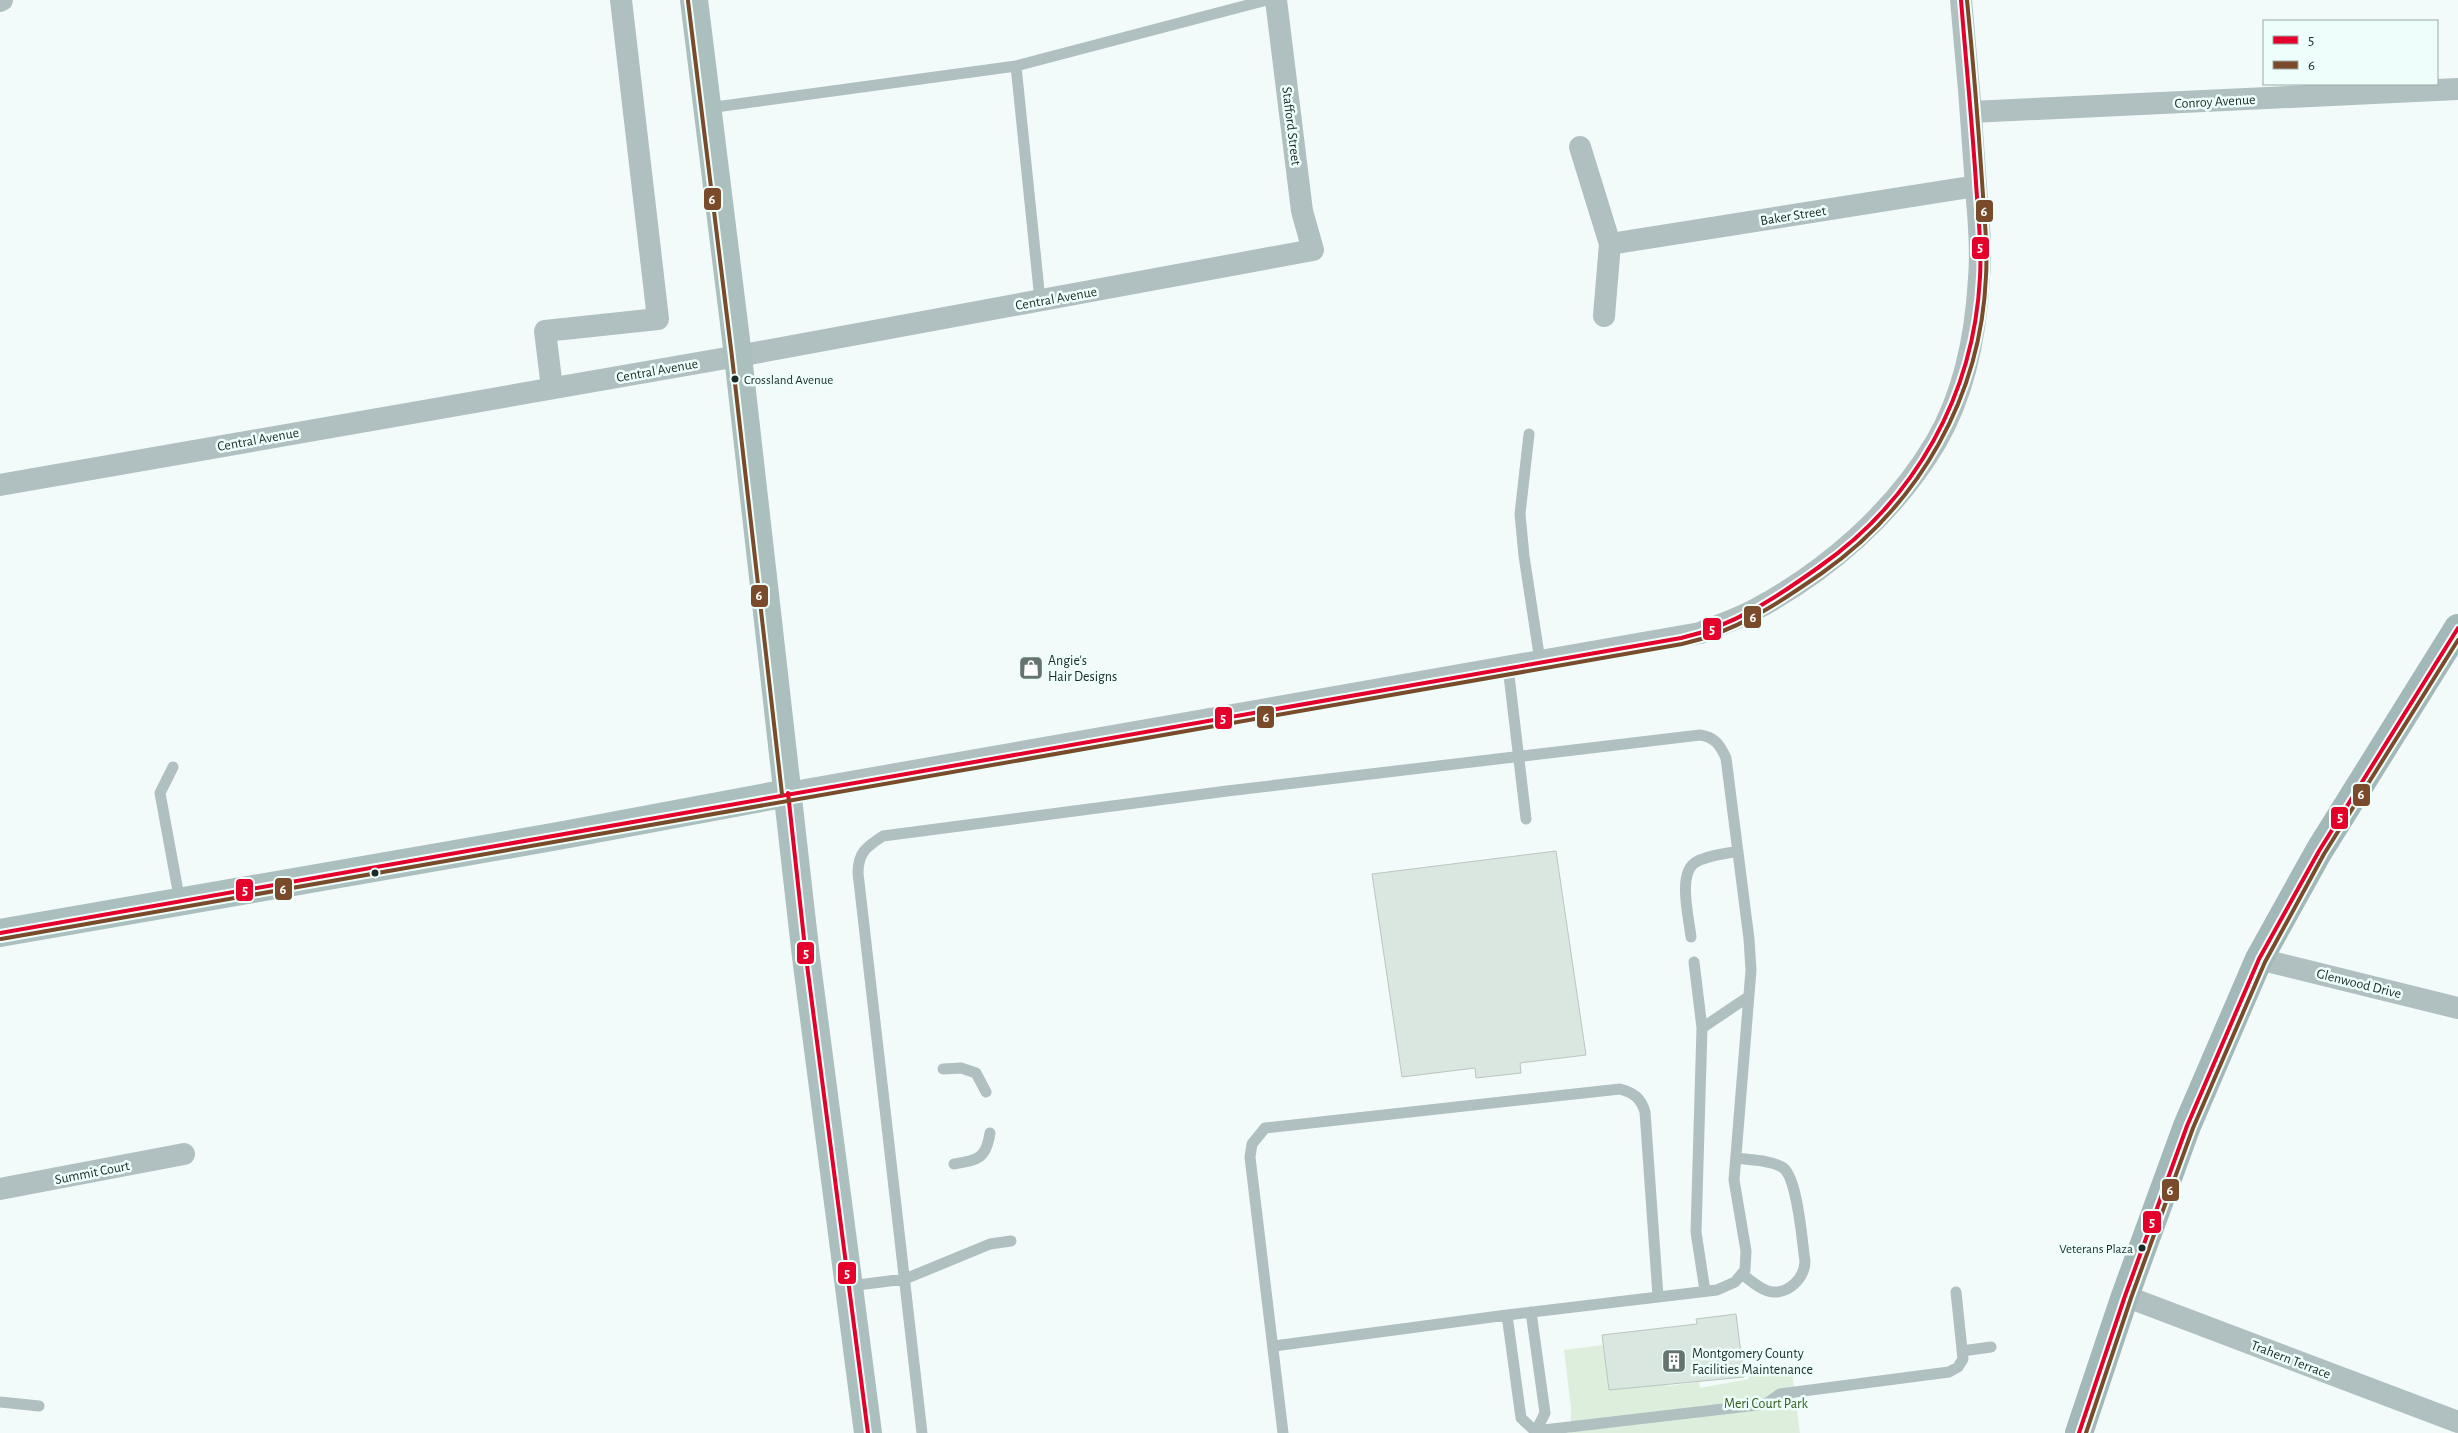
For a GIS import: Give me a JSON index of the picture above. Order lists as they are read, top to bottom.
{
  "streets": {
    "street": [
      "Conroy Avenue",
      "Stafford Street",
      "Baker Street",
      "Central Avenue",
      "Glenwood Drive",
      "Summit Court",
      "Trahern Terrace"
    ]
  },
  "crossings": [
    ["Stafford Street", "Central Avenue"]
  ],
  "parks": ["Meri Court Park"],
  "places": {
    "other": ["Crossland Avenue", "Veterans Plaza"],
    "shop": ["Angie's Hair Designs"],
    "building": ["Montgomery County Facilities Maintenance"]
  },
  "lines": ["transit line 5", "transit line 6"],
  "legend": ["5", "6"]
}
